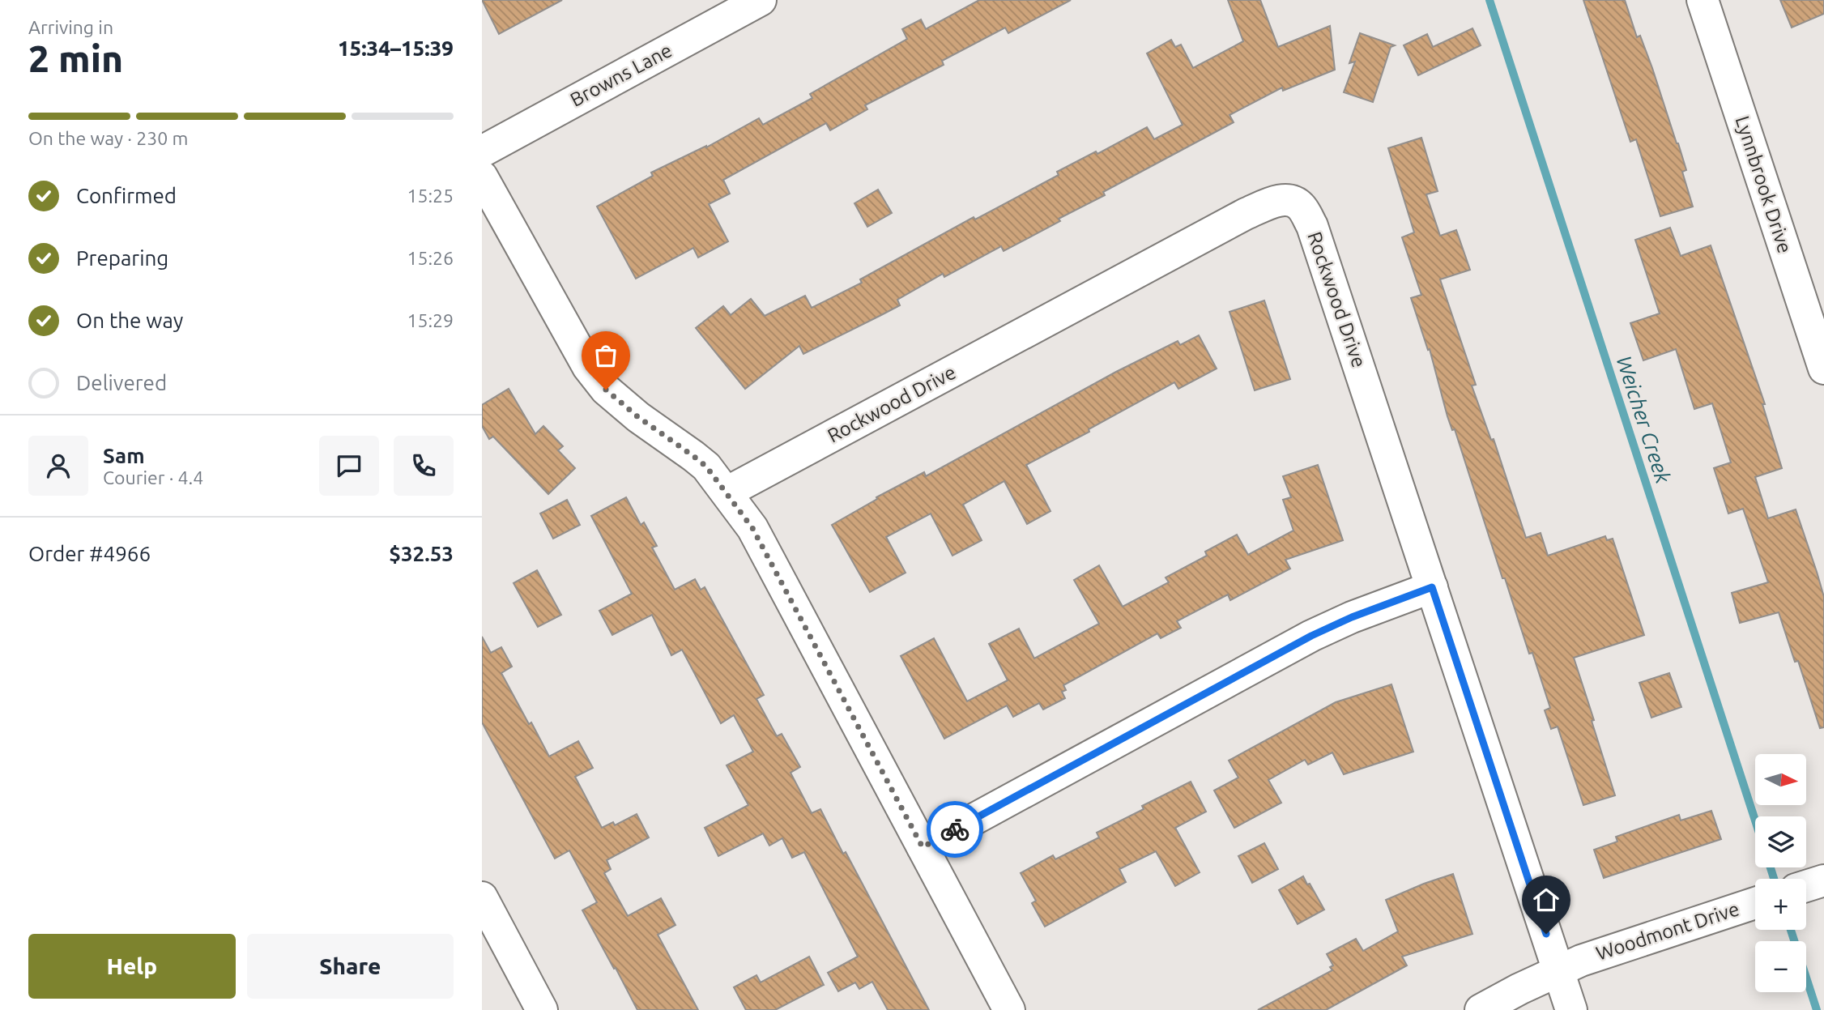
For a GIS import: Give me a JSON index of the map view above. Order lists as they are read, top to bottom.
{
  "streets": {
    "street": [
      "Browns Lane",
      "Lynnbrook Drive",
      "Rockwood Drive",
      "Woodmont Drive"
    ]
  },
  "crossings": [
    ["Rockwood Drive", "Woodmont Drive"]
  ],
  "water": ["Weicher Creek"],
  "north": "right",
  "page": {
    "heading": ["2 min", "Arriving in", "15:34–15:39"],
    "panel": [
      "Sam",
      "Courier · 4.4",
      "Order #4966",
      "$32.53"
    ],
    "bar": "On the way · 230 m",
    "list": [
      ["Confirmed", "15:25"],
      ["Preparing", "15:26"],
      ["On the way", "15:29"],
      "Delivered"
    ],
    "map_buttons": ["+", "−"],
    "buttons": ["Help", "Share"]
  }
}
